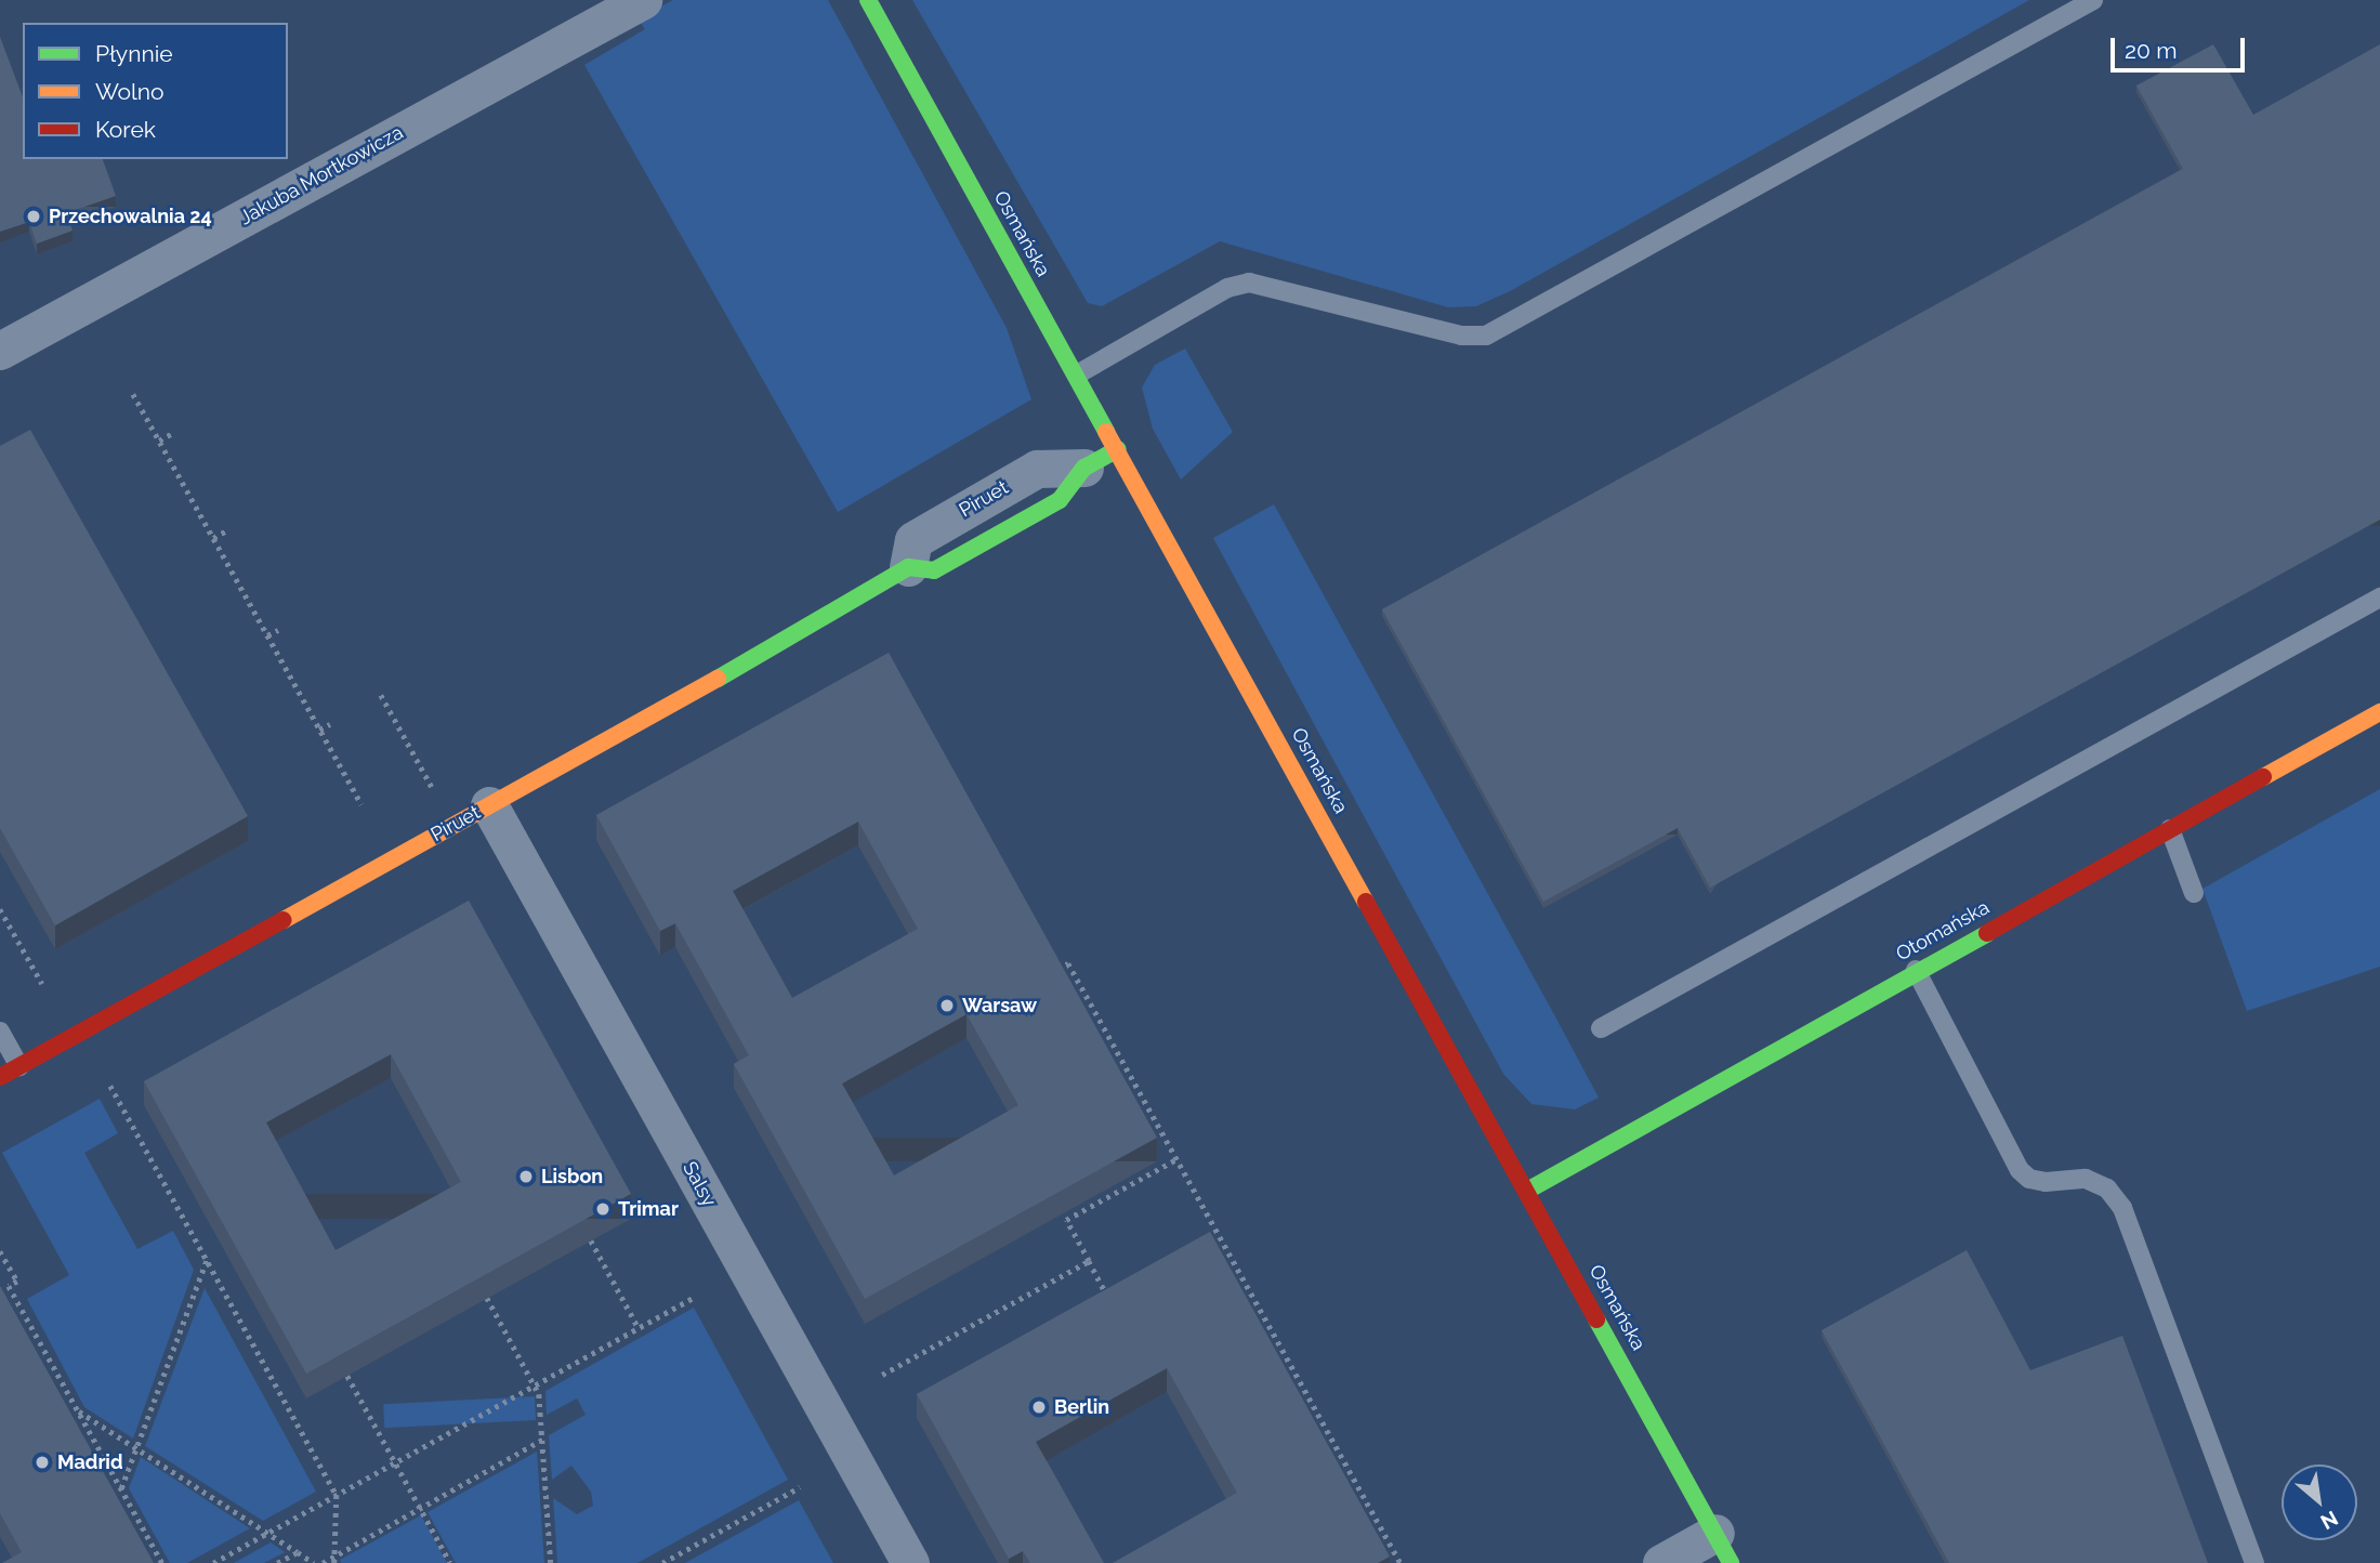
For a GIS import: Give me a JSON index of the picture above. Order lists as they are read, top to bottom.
{
  "streets": {
    "street": [
      "Jakuba Mortkowicza",
      "Osmańska",
      "Piruet",
      "Otomańska",
      "Salsy"
    ]
  },
  "crossings": [
    ["Osmańska", "Piruet"],
    ["Osmańska", "Otomańska"],
    ["Piruet", "Salsy"]
  ],
  "places": [
    "Przechowalnia 24",
    "Warsaw",
    "Lisbon",
    "Trimar",
    "Berlin",
    "Madrid"
  ],
  "legend": ["Płynnie", "Wolno", "Korek"],
  "scale_bar": "20 m",
  "north": "bottom right"
}
